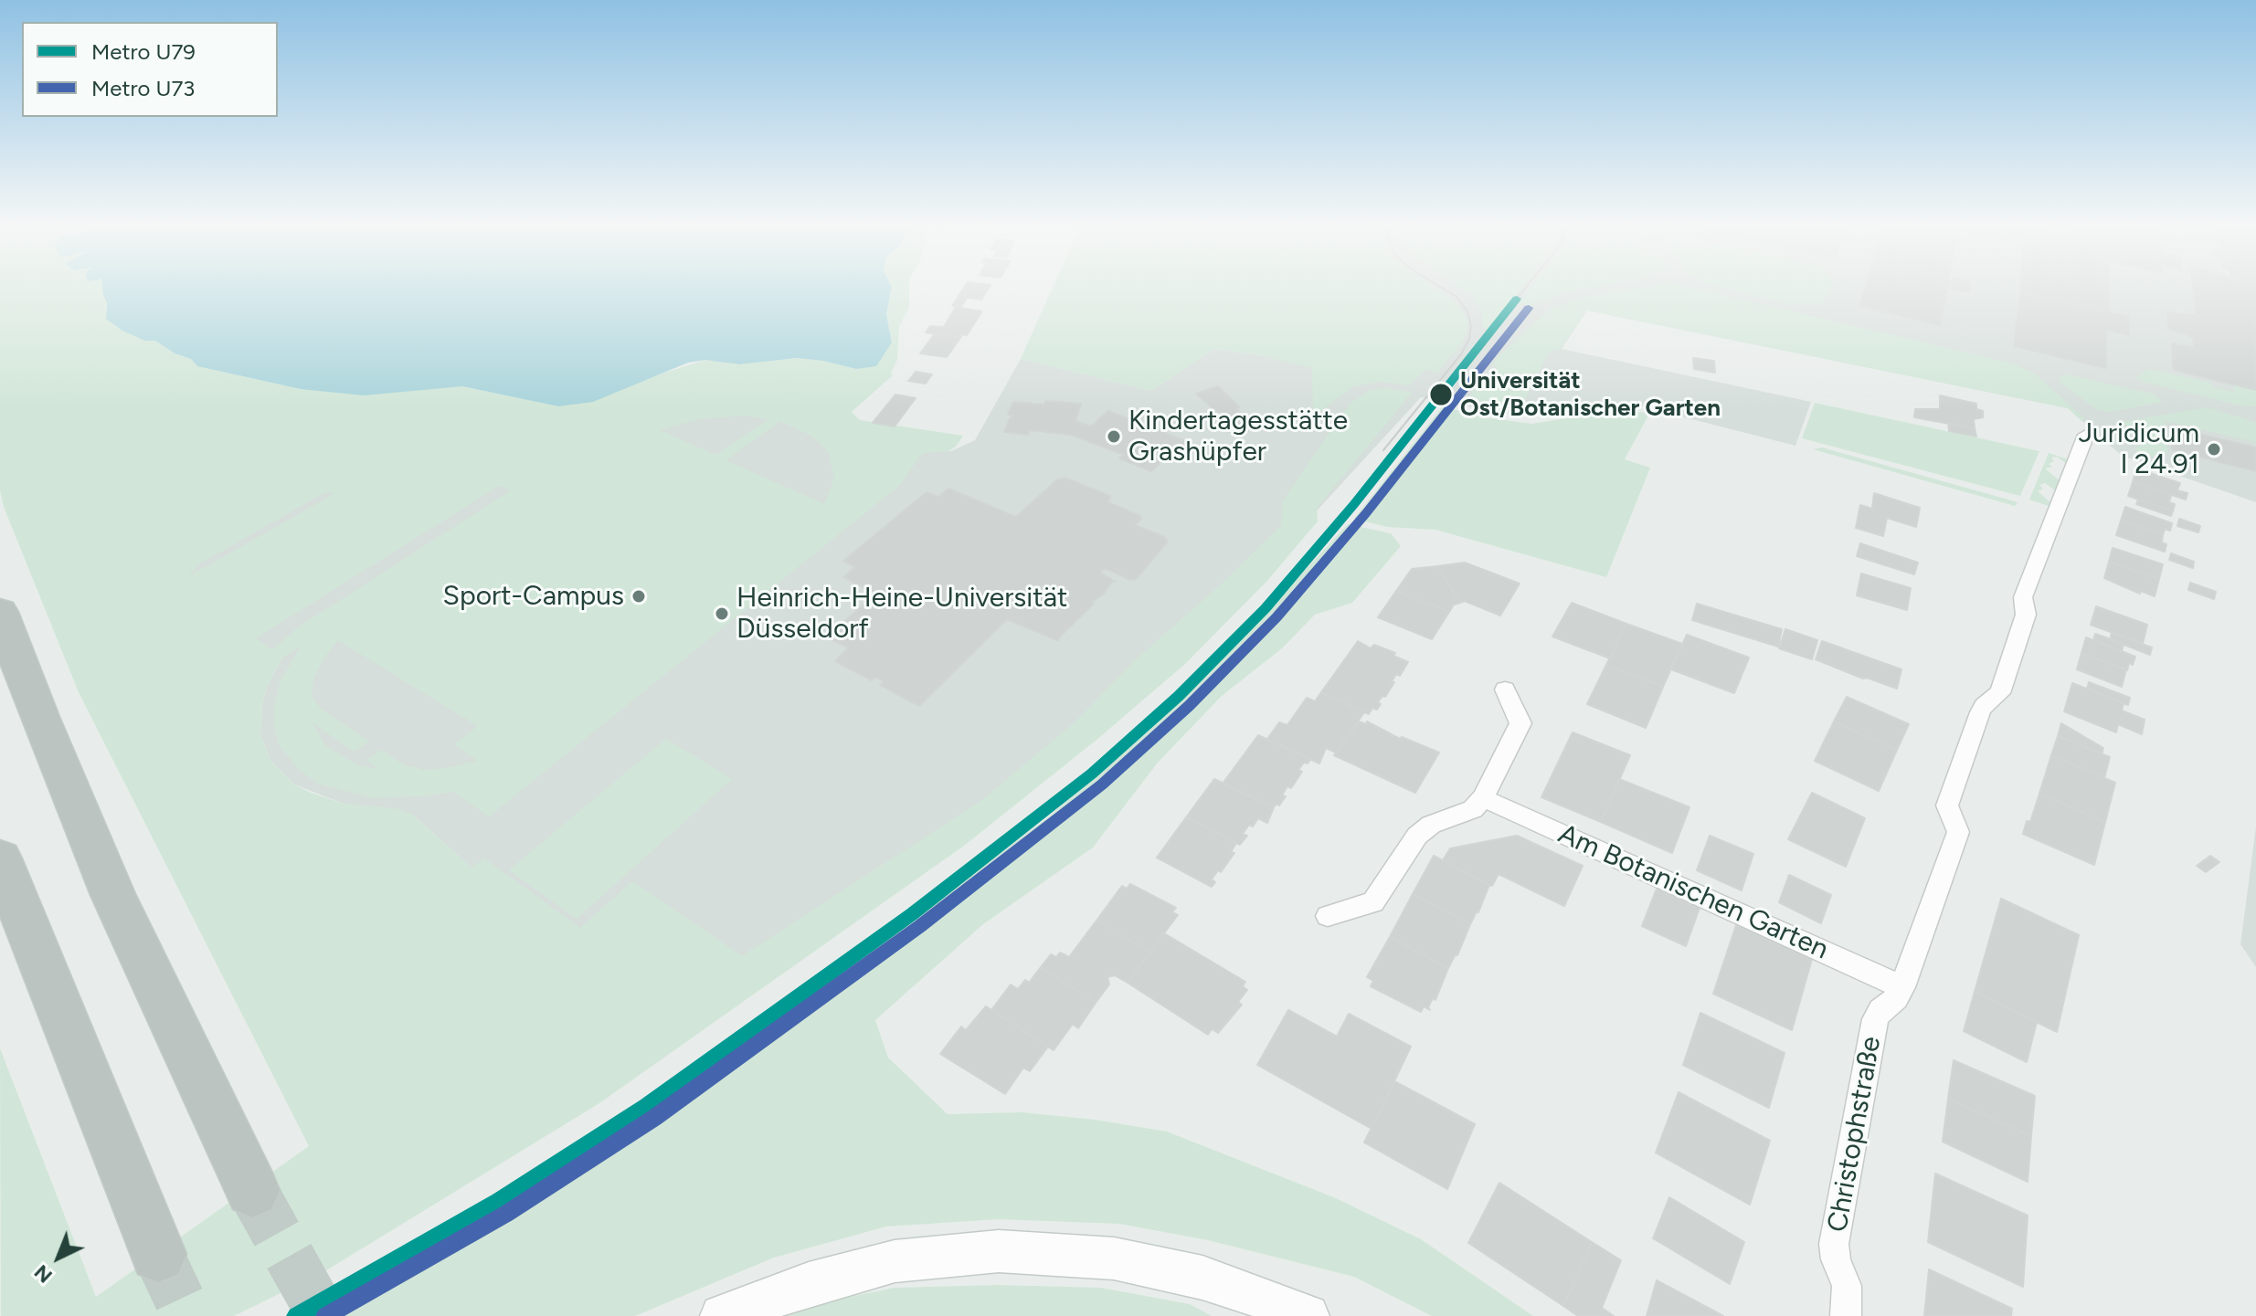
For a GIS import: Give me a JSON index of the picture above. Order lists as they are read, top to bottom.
{
  "streets": {
    "street": ["Am Botanischen Garten", "Christophstraße"]
  },
  "crossings": [
    ["Am Botanischen Garten", "Christophstraße"]
  ],
  "places": [
    "Universität Ost/Botanischer Garten",
    "Kindertagesstätte Grashüpfer",
    "Juridicum I 24.91",
    "Sport-Campus",
    "Heinrich-Heine-Universität Düsseldorf"
  ],
  "lines": ["metro line U79", "metro line U73"],
  "legend": ["Metro U79", "Metro U73"],
  "north": "bottom left"
}
